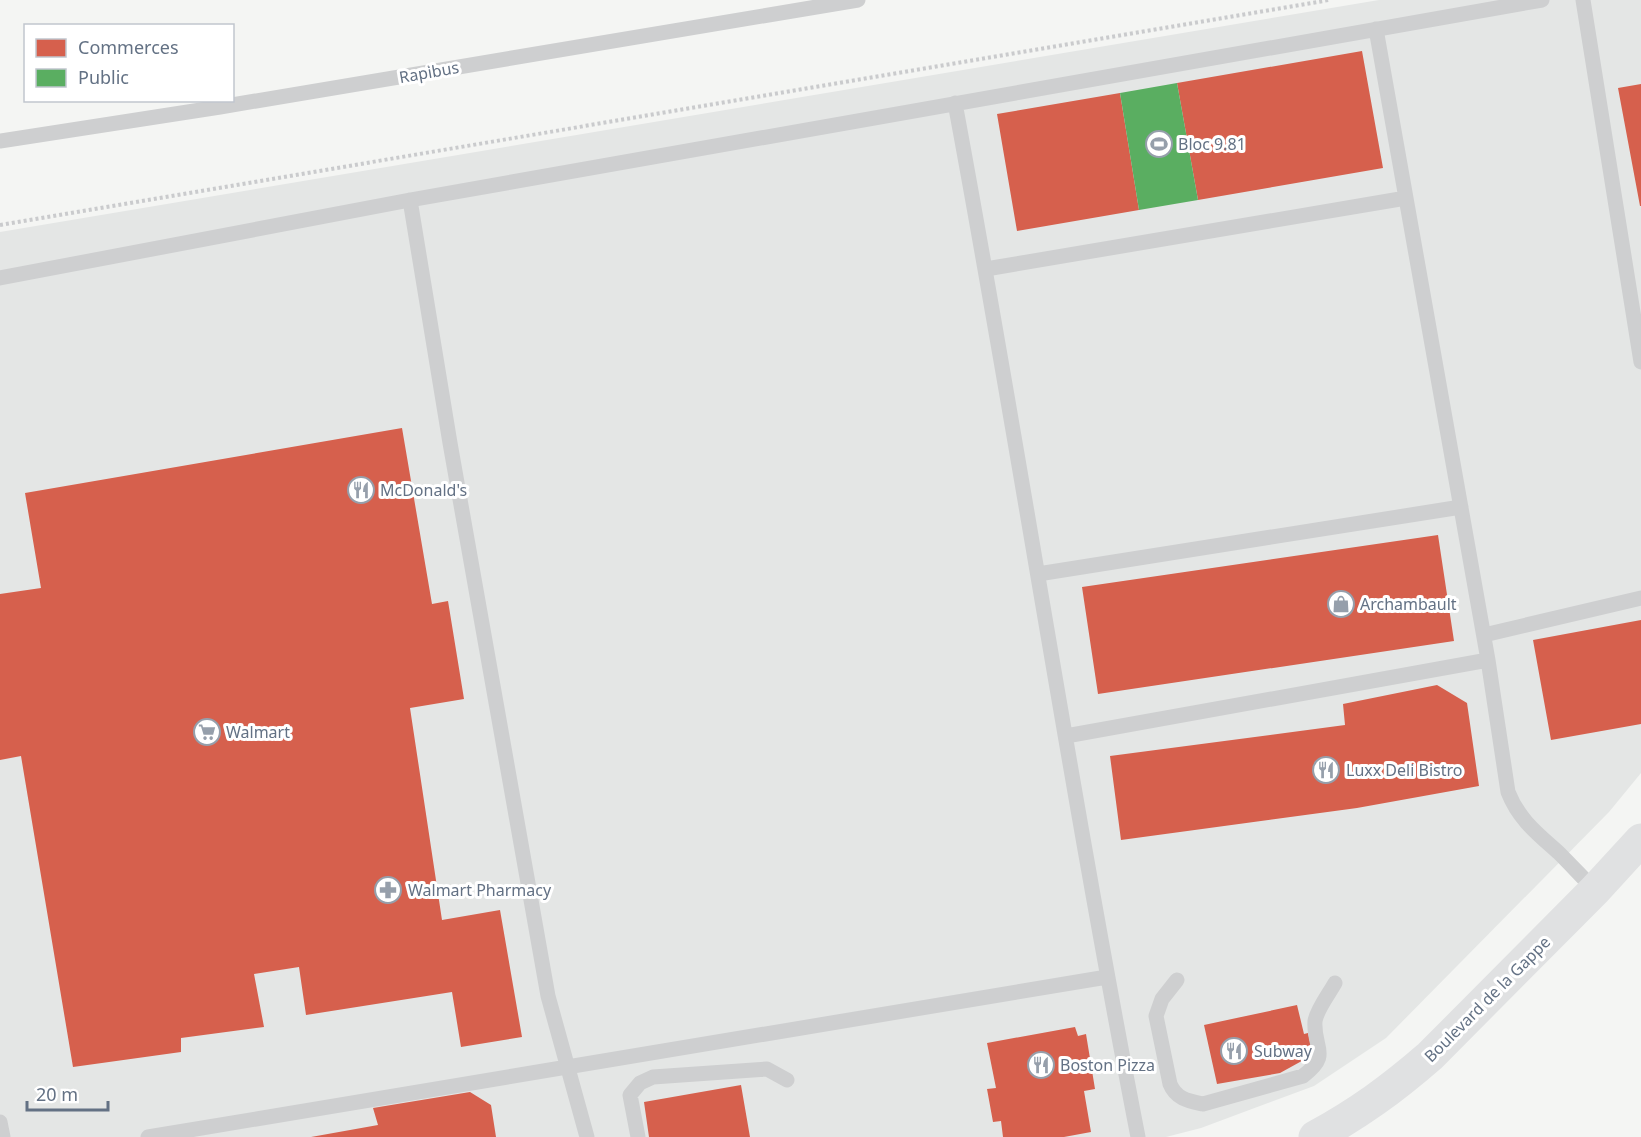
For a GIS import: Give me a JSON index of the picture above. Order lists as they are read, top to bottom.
{
  "streets": {
    "street": ["Boulevard de la Gappe"],
    "lane": ["Rapibus"]
  },
  "places": {
    "sports": ["Bloc 9.81"],
    "restaurant": [
      "McDonald's",
      "Luxx Deli Bistro",
      "Subway",
      "Boston Pizza"
    ],
    "shop": ["Archambault"],
    "supermarket": ["Walmart"],
    "pharmacy": ["Walmart Pharmacy"]
  },
  "legend": ["Commerces", "Public"],
  "scale_bar": "20 m"
}
